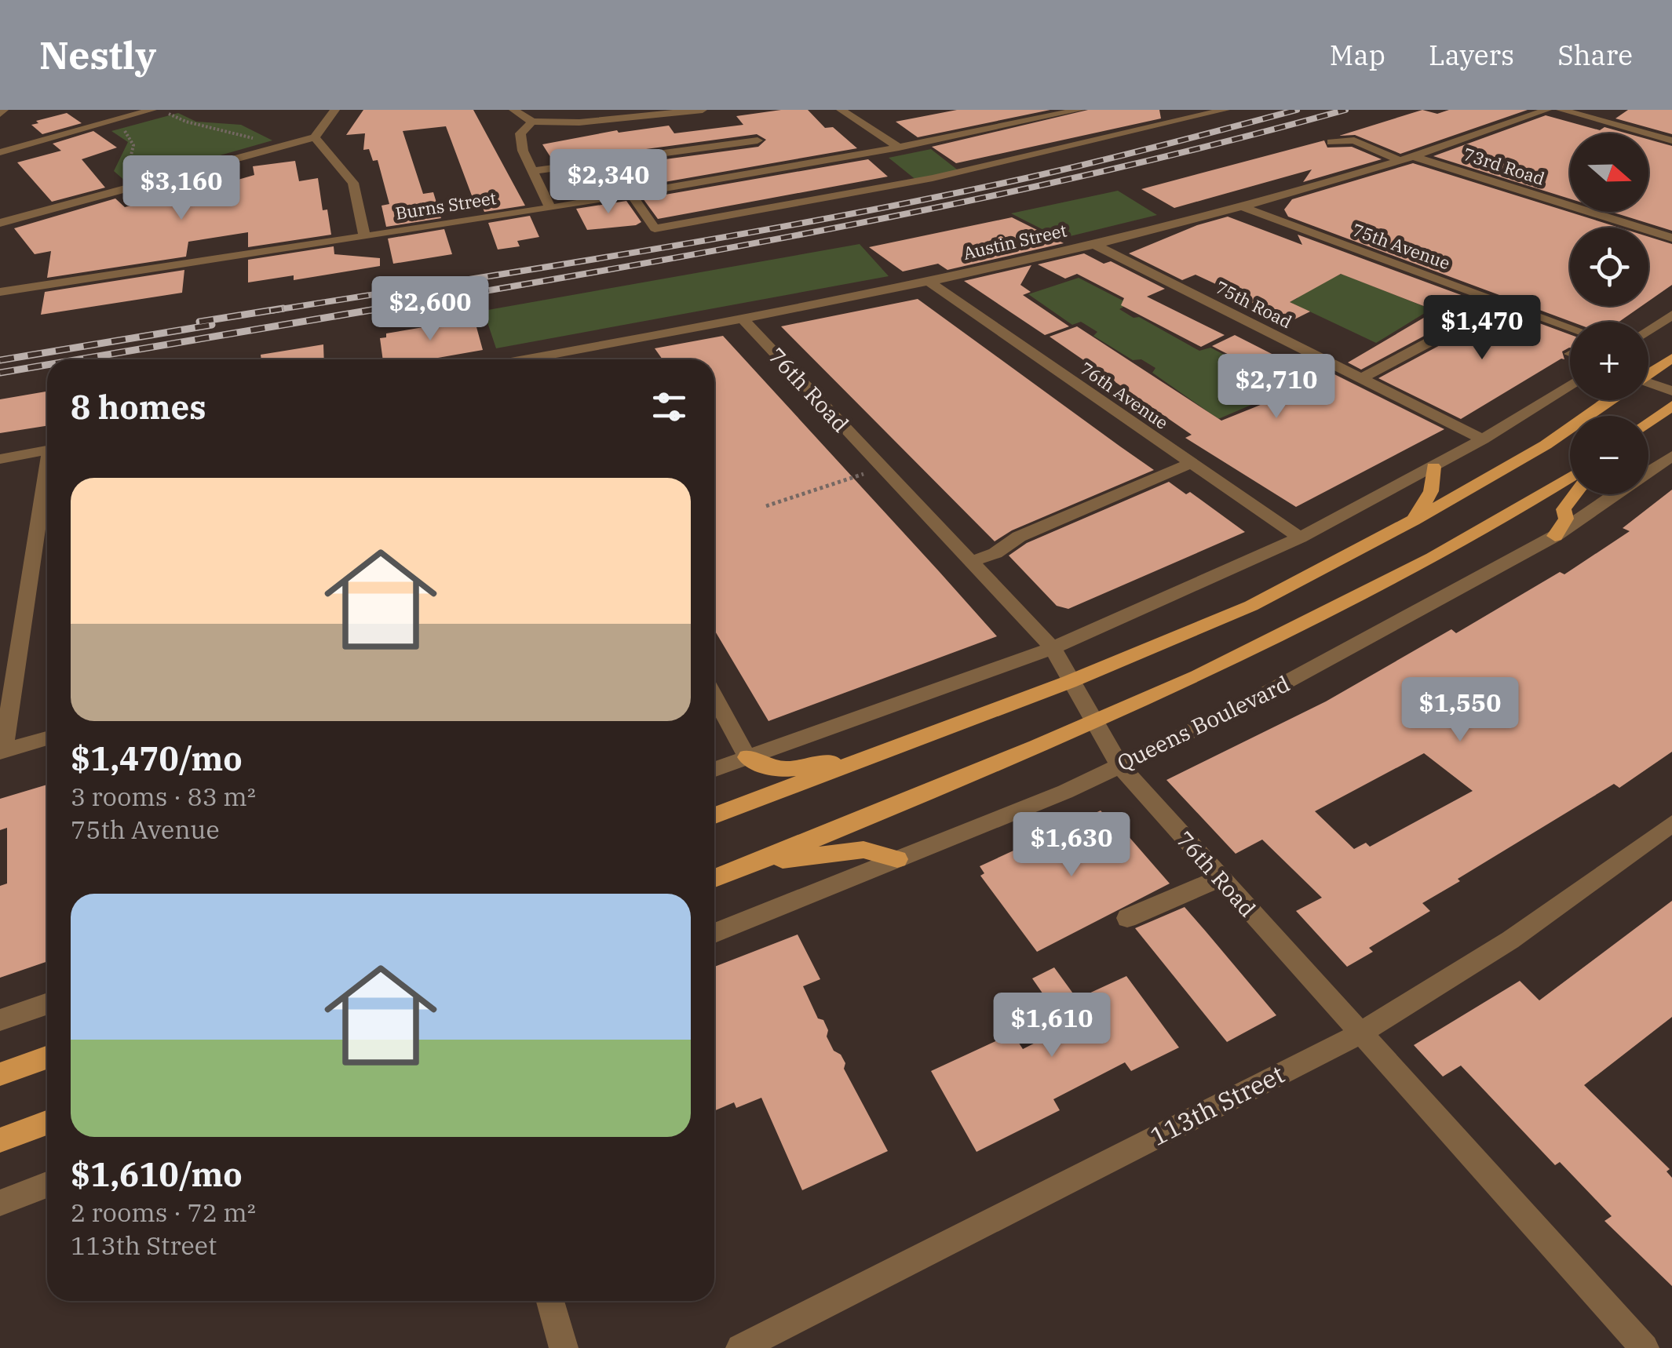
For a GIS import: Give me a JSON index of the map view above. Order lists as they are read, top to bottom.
{
  "streets": {
    "main road": ["Queens Boulevard"],
    "street": [
      "73rd Road",
      "Burns Street",
      "Austin Street",
      "75th Avenue",
      "75th Road",
      "76th Road",
      "76th Avenue",
      "113th Street"
    ]
  },
  "crossings": [
    ["73rd Road", "Austin Street"],
    ["Austin Street", "75th Avenue"],
    ["Austin Street", "75th Road"],
    ["Austin Street", "76th Road"],
    ["Austin Street", "76th Avenue"],
    ["76th Road", "Queens Boulevard"],
    ["76th Road", "113th Street"]
  ],
  "north": "right",
  "page": {
    "header": "Nestly",
    "nav": ["Map", "Layers", "Share"],
    "map_buttons": ["+", "−"],
    "price": [
      "$2,340",
      "$3,160",
      "$2,600",
      "$1,470",
      "$2,710",
      "$1,550",
      "$1,630",
      "$1,610"
    ],
    "heading": "8 homes",
    "list": [
      {
        "name": "$1,470/mo",
        "note": "3 rooms · 83 m² · 75th Avenue"
      },
      {
        "name": "$1,610/mo",
        "note": "2 rooms · 72 m² · 113th Street"
      }
    ]
  }
}
